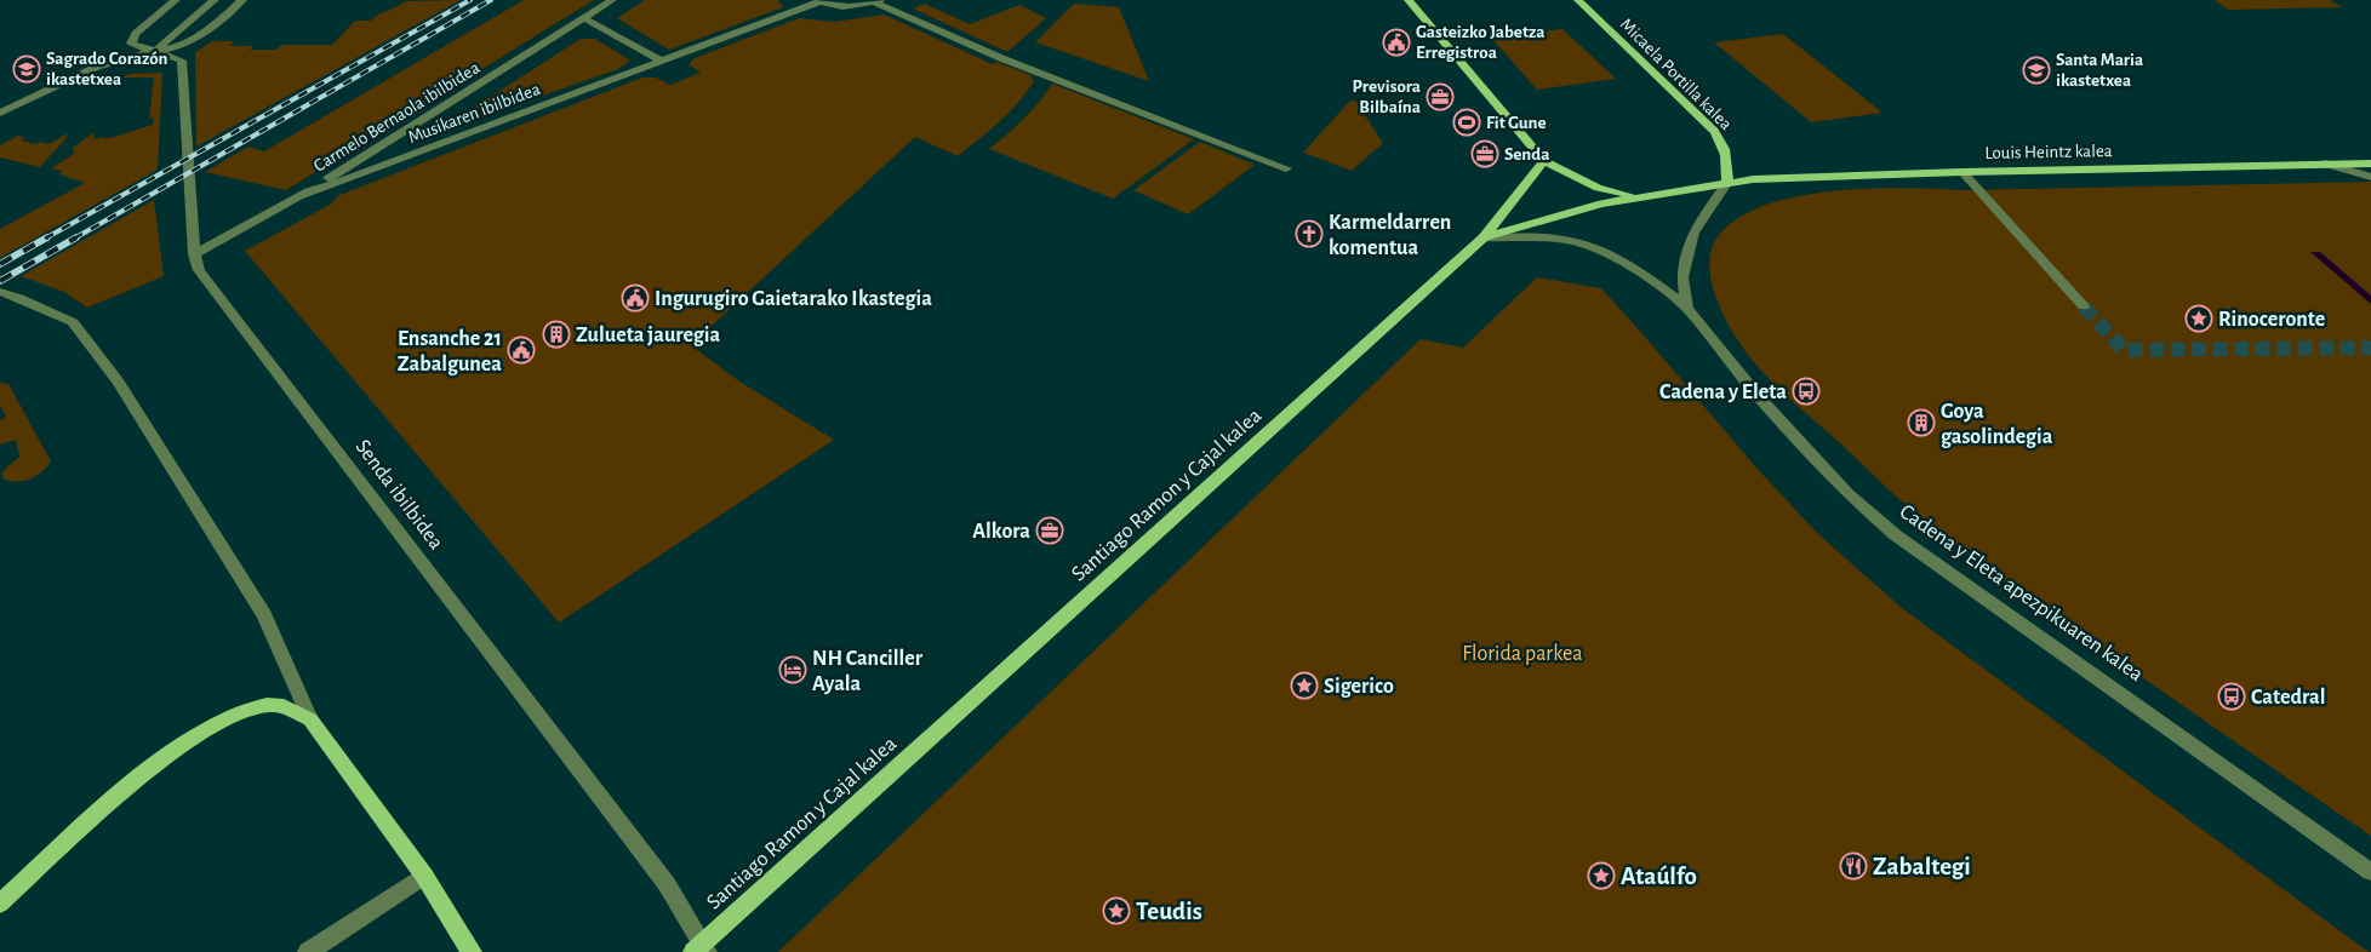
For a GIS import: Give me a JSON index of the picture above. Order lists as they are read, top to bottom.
{
  "streets": {
    "main road": ["Micaela Portilla kalea", "Louis Heintz kalea", "Santiago Ramon y Cajal kalea"],
    "street": [
      "Musikaren ibilbidea",
      "Carmelo Bernaola ibilbidea",
      "Senda ibilbidea",
      "Cadena y Eleta apezpikuaren kalea"
    ]
  },
  "crossings": [
    ["Micaela Portilla kalea", "Louis Heintz kalea"],
    ["Micaela Portilla kalea", "Santiago Ramon y Cajal kalea"],
    ["Micaela Portilla kalea", "Cadena y Eleta apezpikuaren kalea"],
    ["Musikaren ibilbidea", "Carmelo Bernaola ibilbidea"],
    ["Carmelo Bernaola ibilbidea", "Senda ibilbidea"],
    ["Louis Heintz kalea", "Santiago Ramon y Cajal kalea"],
    ["Louis Heintz kalea", "Cadena y Eleta apezpikuaren kalea"],
    ["Senda ibilbidea", "Santiago Ramon y Cajal kalea"],
    ["Santiago Ramon y Cajal kalea", "Cadena y Eleta apezpikuaren kalea"]
  ],
  "parks": ["Florida parkea"],
  "places": {
    "public building": ["Gasteizko Jabetza Erregistroa", "Ingurugiro Gaietarako Ikastegia", "Ensanche 21 Zabalgunea"],
    "school or university": ["Sagrado Corazón ikastetxea", "Santa Maria ikastetxea"],
    "office": ["Previsora Bilbaína", "Senda", "Alkora"],
    "sports": ["Fit Gune"],
    "church": ["Karmeldarren komentua"],
    "place": [
      "Rinoceronte",
      "Sigerico",
      "Ataúlfo",
      "Teudis"
    ],
    "building": ["Zulueta jauregia", "Goya gasolindegia"],
    "bus stop": ["Cadena y Eleta", "Catedral"],
    "hotel": ["NH Canciller Ayala"],
    "restaurant": ["Zabaltegi"]
  }
}
